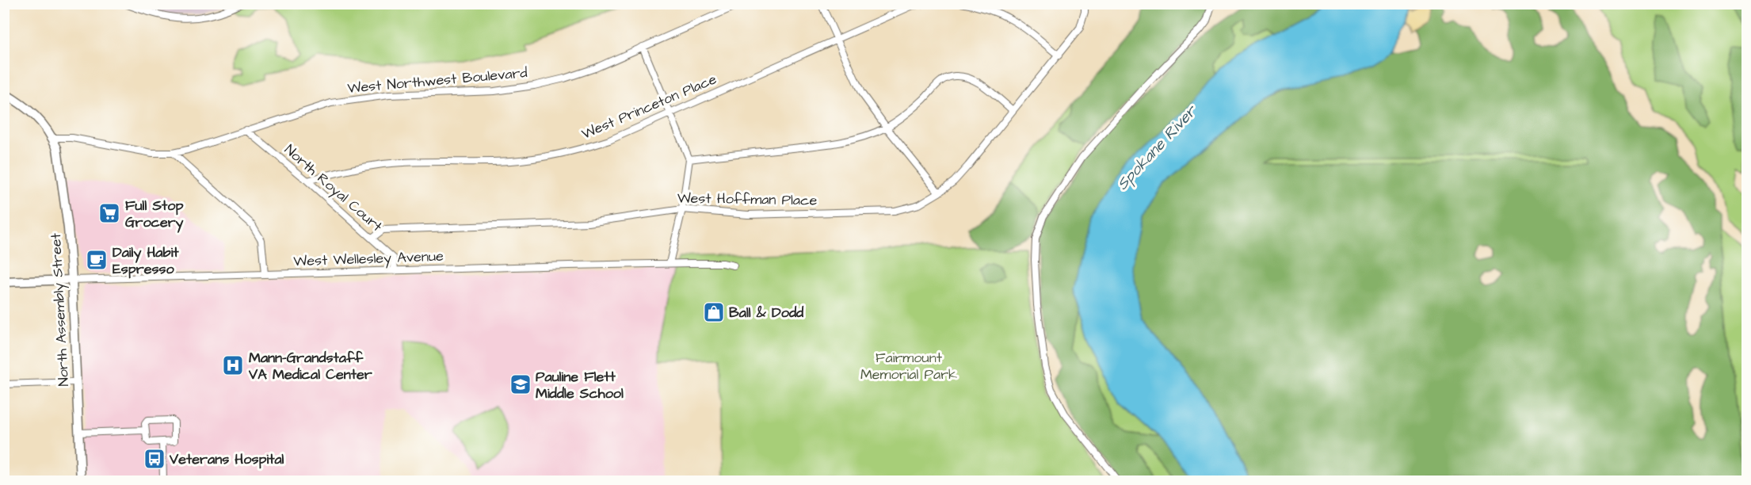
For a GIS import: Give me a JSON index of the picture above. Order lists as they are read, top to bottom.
{
  "streets": {
    "main road": ["West Wellesley Avenue", "North Assembly Street"],
    "street": [
      "West Northwest Boulevard",
      "West Princeton Place",
      "North Royal Court",
      "West Hoffman Place"
    ]
  },
  "crossings": [
    ["West Northwest Boulevard", "North Royal Court"],
    ["West Northwest Boulevard", "North Assembly Street"],
    ["West Princeton Place", "North Royal Court"],
    ["North Royal Court", "West Hoffman Place"],
    ["North Royal Court", "West Wellesley Avenue"],
    ["West Wellesley Avenue", "North Assembly Street"]
  ],
  "water": ["Spokane River"],
  "parks": ["Fairmount Memorial Park"],
  "places": {
    "supermarket": ["Full Stop Grocery"],
    "cafe": ["Daily Habit Espresso"],
    "shop": ["Ball & Dodd"],
    "hospital": ["Mann-Grandstaff VA Medical Center"],
    "school or university": ["Pauline Flett Middle School"],
    "bus stop": ["Veterans Hospital"]
  }
}
